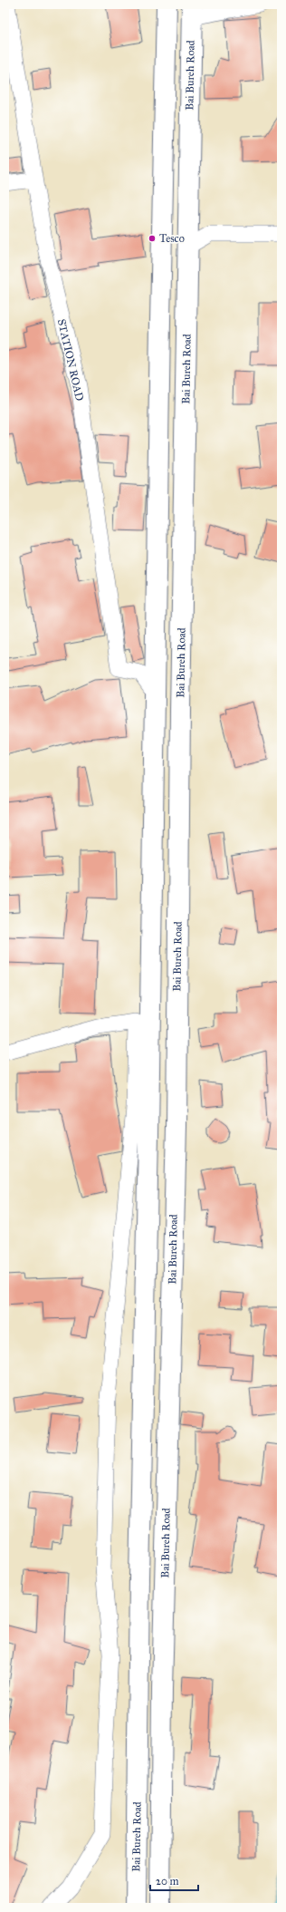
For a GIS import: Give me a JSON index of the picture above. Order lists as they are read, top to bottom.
{
  "streets": {
    "highway": ["Bai Bureh Road"],
    "street": ["STATION ROAD"]
  },
  "crossings": [
    ["Bai Bureh Road", "STATION ROAD"]
  ],
  "places": ["Tesco"],
  "scale_bar": "20 m"
}
